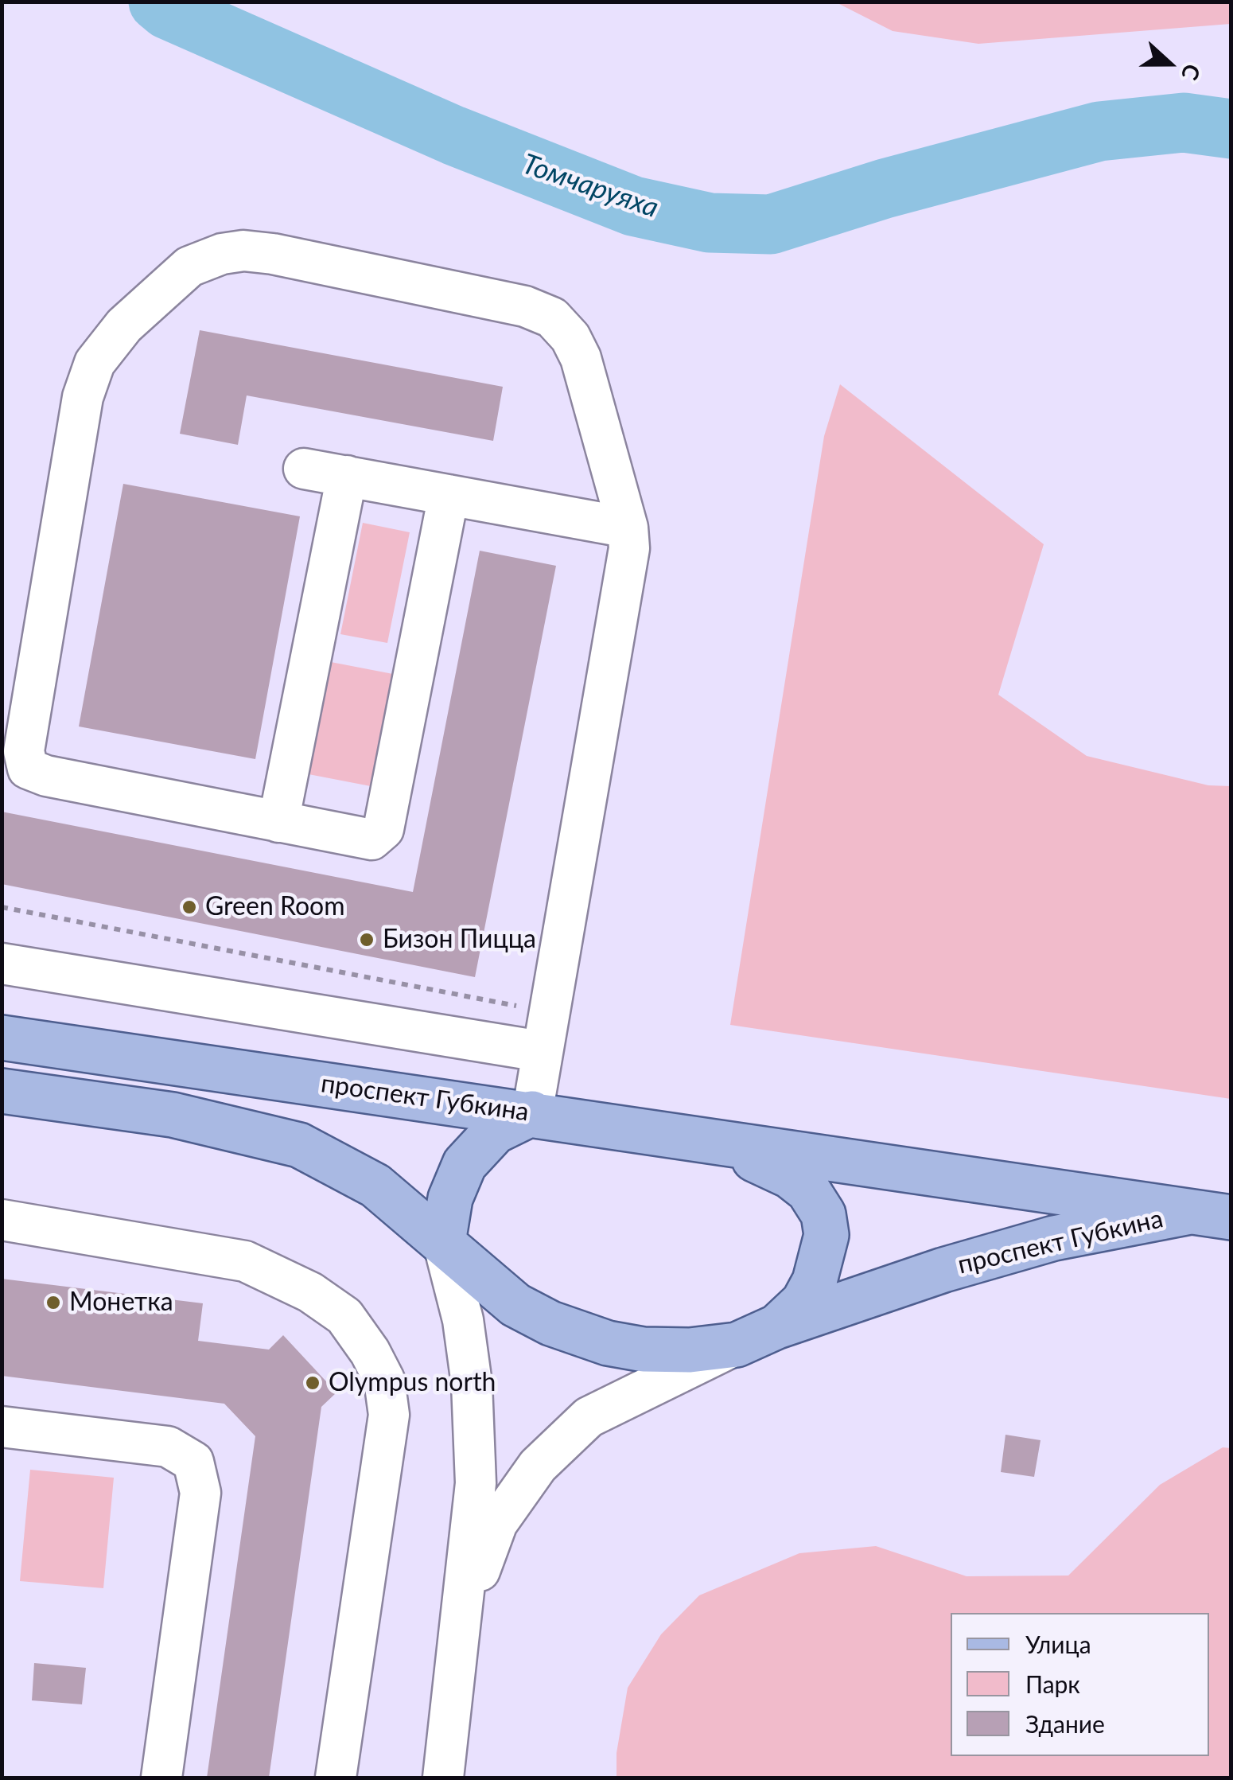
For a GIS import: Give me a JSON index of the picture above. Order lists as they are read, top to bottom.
{
  "streets": {
    "main road": ["проспект Губкина"]
  },
  "water": ["Томчаруяха"],
  "places": [
    "Green Room",
    "Бизон Пицца",
    "Монетка",
    "Olympus north"
  ],
  "legend": ["Улица", "Парк", "Здание"],
  "north": "right"
}
